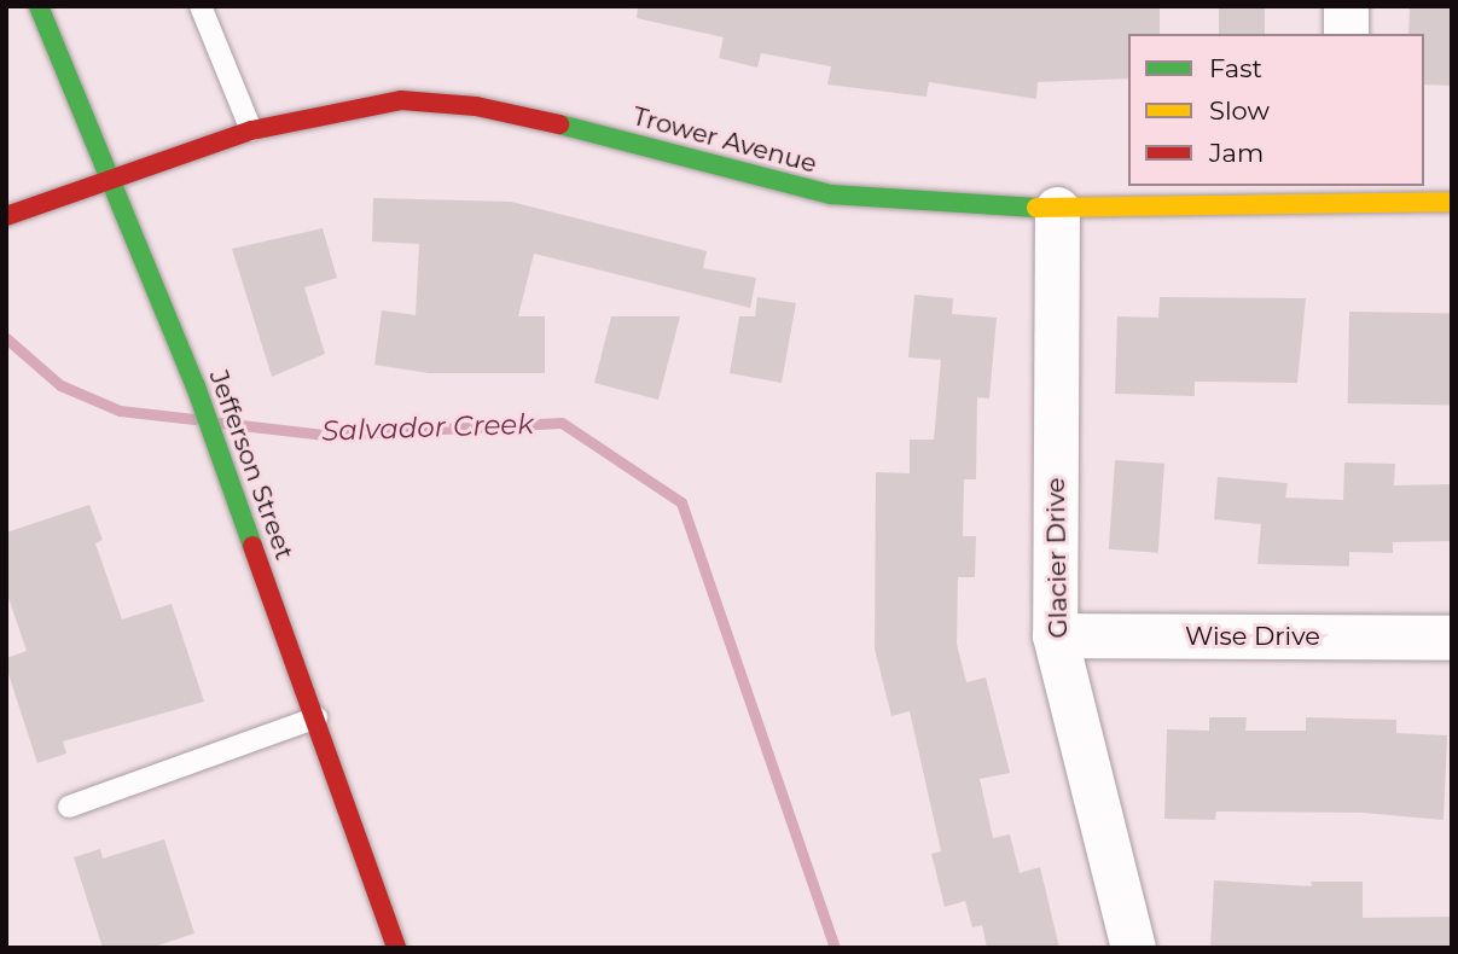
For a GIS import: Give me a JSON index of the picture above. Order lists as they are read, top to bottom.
{
  "streets": {
    "street": [
      "Trower Avenue",
      "Jefferson Street",
      "Glacier Drive",
      "Wise Drive"
    ]
  },
  "crossings": [
    ["Trower Avenue", "Jefferson Street"],
    ["Trower Avenue", "Glacier Drive"],
    ["Glacier Drive", "Wise Drive"]
  ],
  "water": ["Salvador Creek"],
  "legend": ["Fast", "Slow", "Jam"]
}
